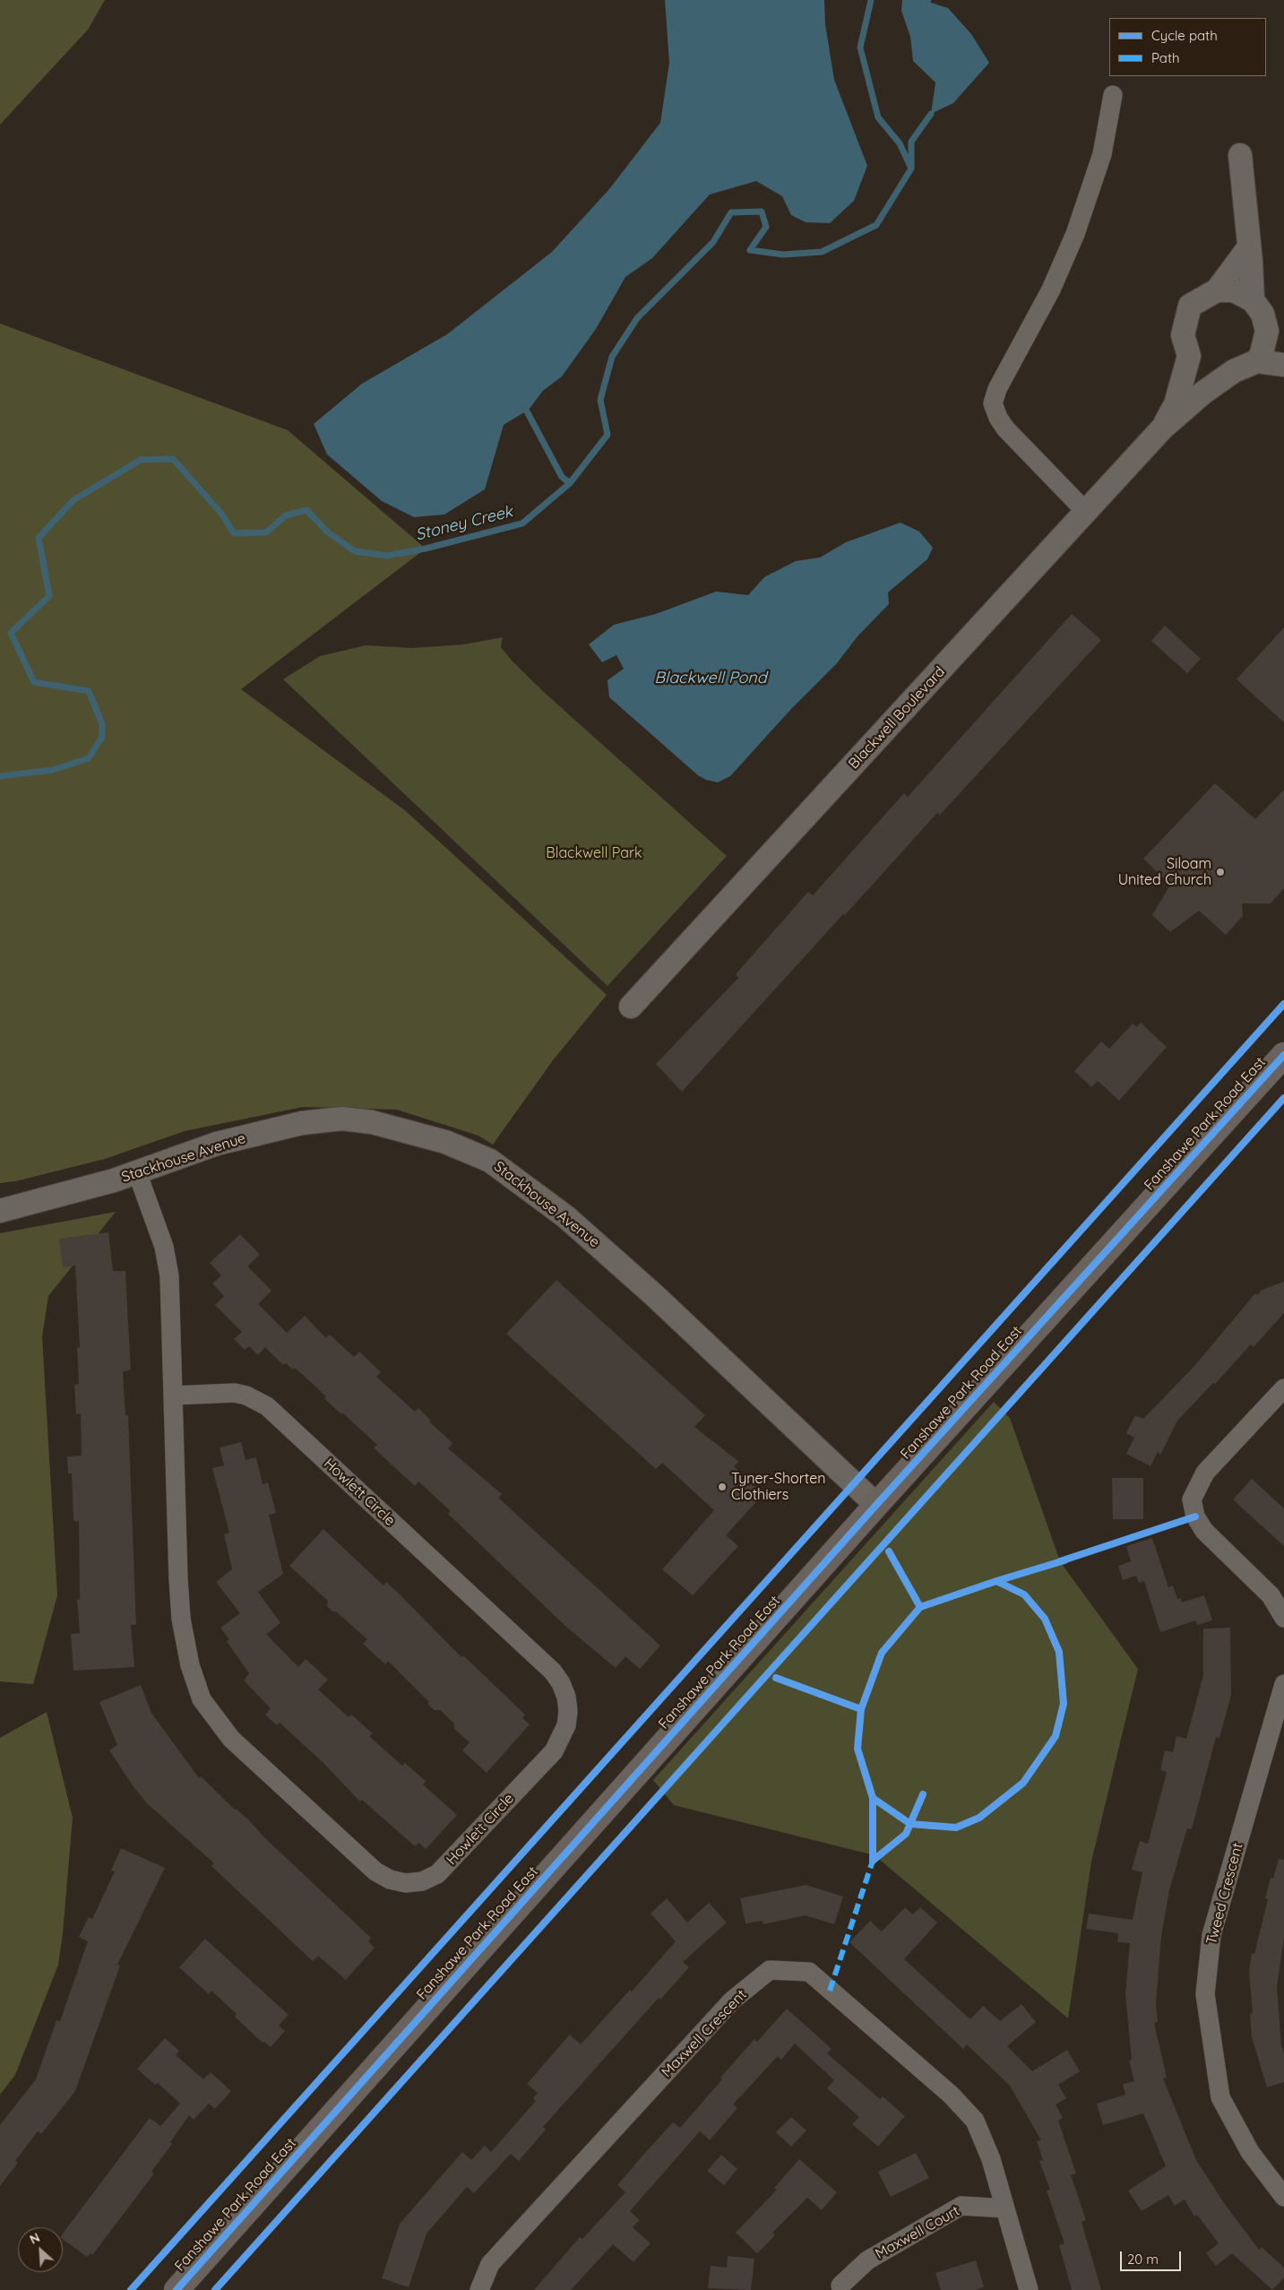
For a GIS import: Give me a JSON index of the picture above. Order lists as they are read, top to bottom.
{
  "streets": {
    "main road": ["Fanshawe Park Road East"],
    "street": [
      "Blackwell Boulevard",
      "Stackhouse Avenue",
      "Howlett Circle",
      "Tweed Crescent",
      "Maxwell Crescent",
      "Maxwell Court"
    ]
  },
  "crossings": [
    ["Fanshawe Park Road East", "Stackhouse Avenue"],
    ["Stackhouse Avenue", "Howlett Circle"],
    ["Maxwell Crescent", "Maxwell Court"]
  ],
  "water": ["Stoney Creek", "Blackwell Pond"],
  "parks": ["Blackwell Park"],
  "places": ["Siloam United Church", "Tyner-Shorten Clothiers"],
  "legend": ["Cycle path", "Path"],
  "scale_bar": "20 m",
  "north": "top left"
}
